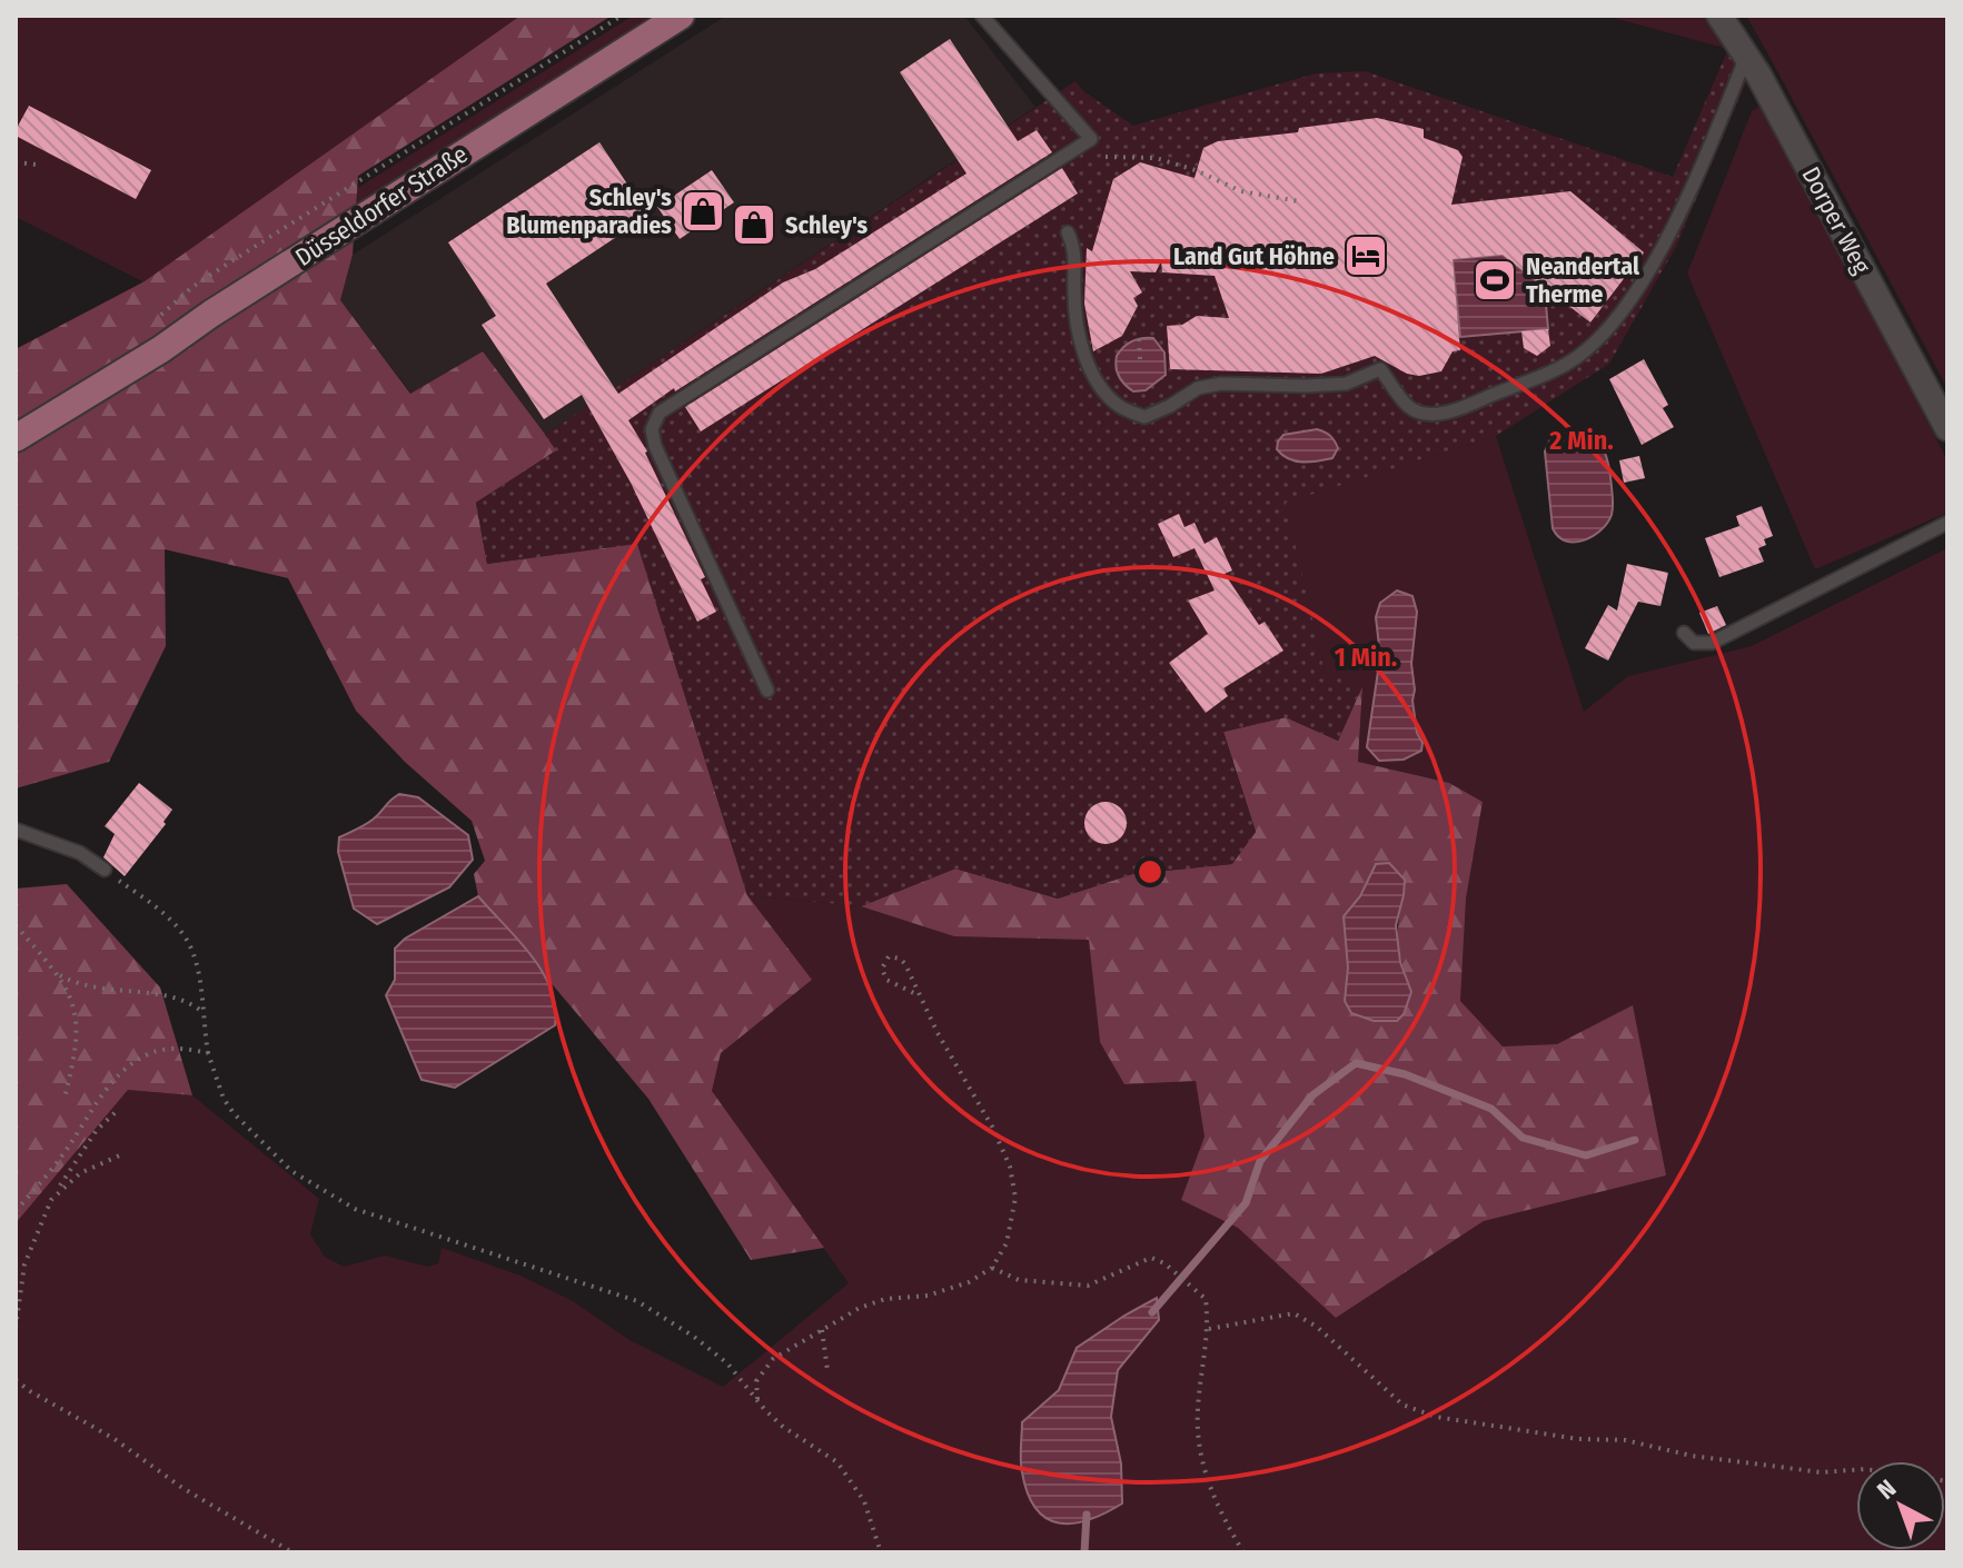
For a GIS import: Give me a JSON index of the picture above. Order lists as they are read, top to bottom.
{
  "streets": {
    "main road": ["Düsseldorfer Straße"],
    "street": ["Dorper Weg"]
  },
  "places": {
    "shop": ["Schley's Blumenparadies", "Schley's"],
    "hotel": ["Land Gut Höhne"],
    "sports": ["Neandertal Therme"]
  },
  "north": "top left",
  "rings": ["2 Min.", "1 Min."]
}
